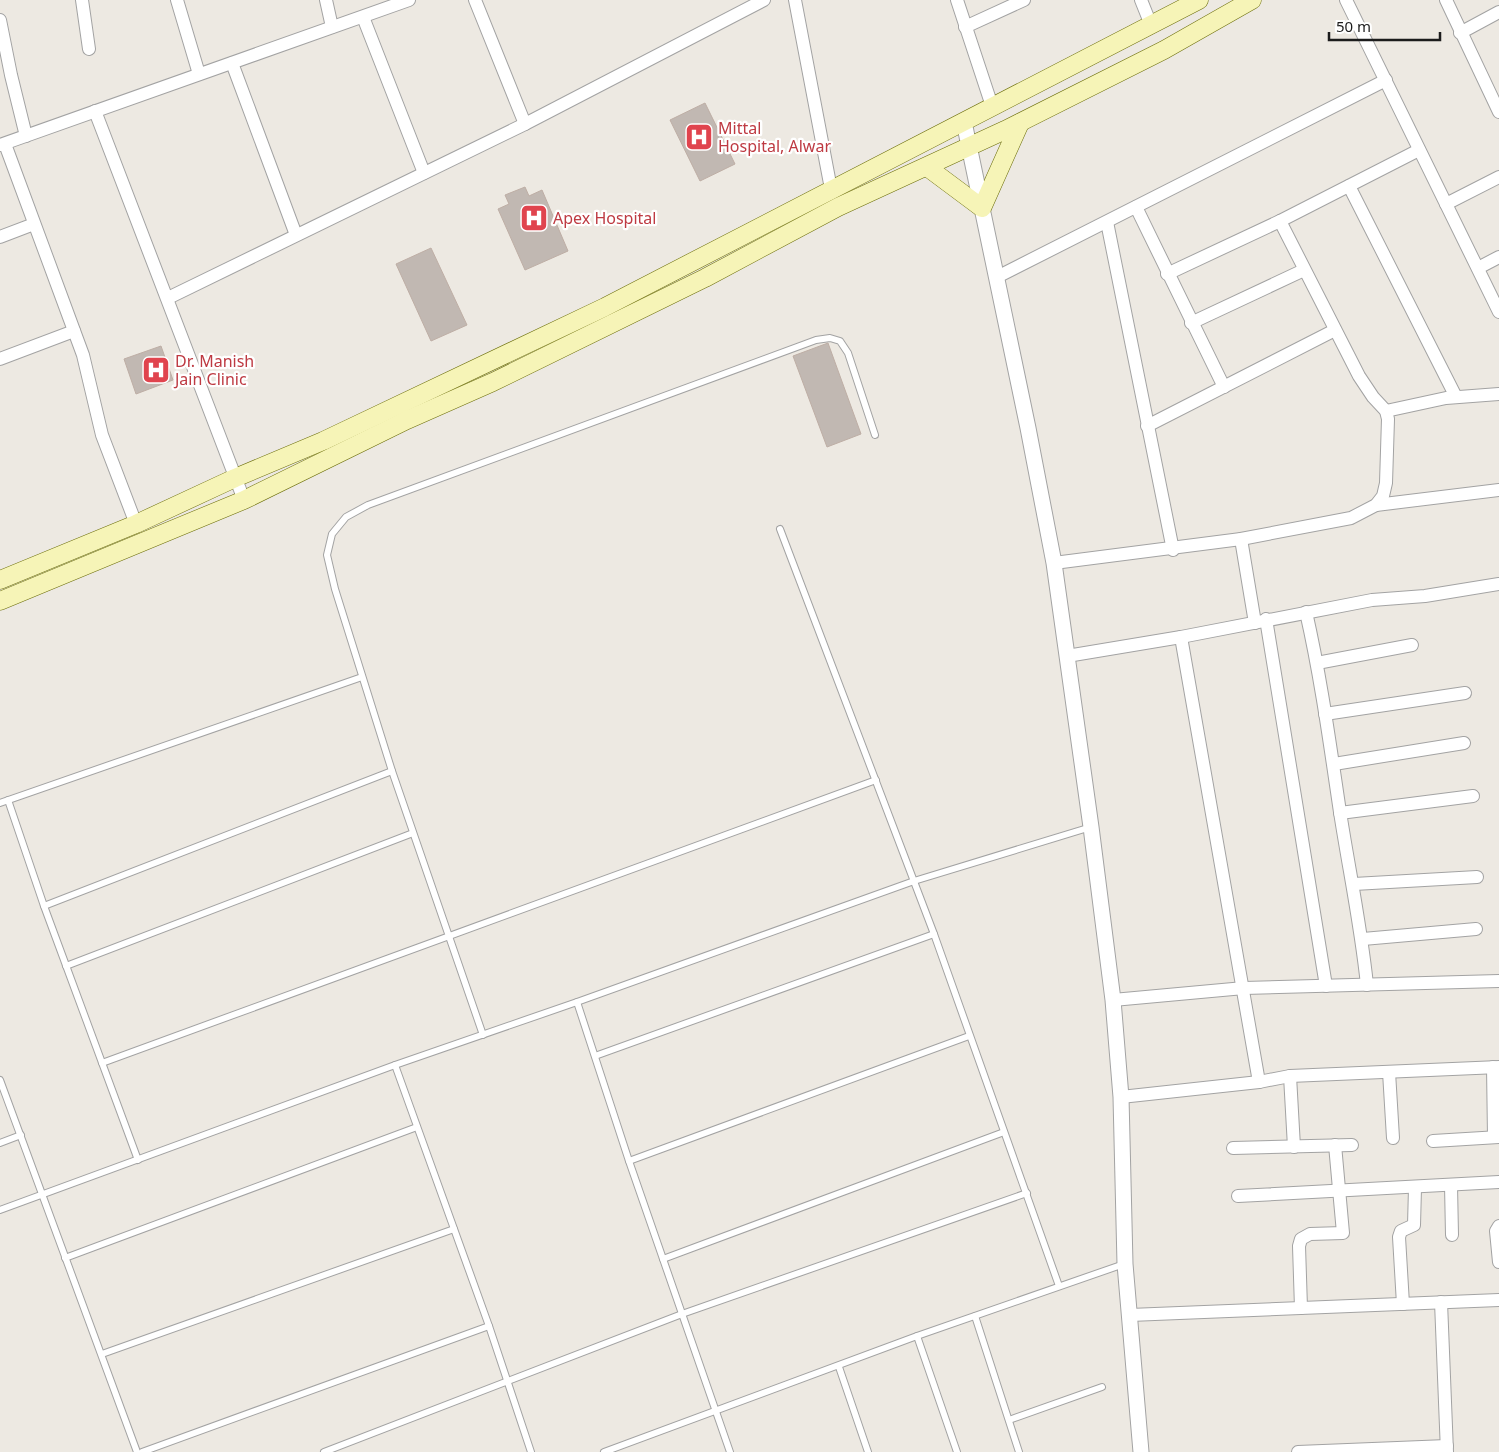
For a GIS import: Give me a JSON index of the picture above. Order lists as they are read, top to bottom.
{
  "places": {
    "hospital": ["Mittal Hospital, Alwar", "Apex Hospital", "Dr. Manish Jain Clinic"]
  },
  "scale_bar": "50 m"
}
